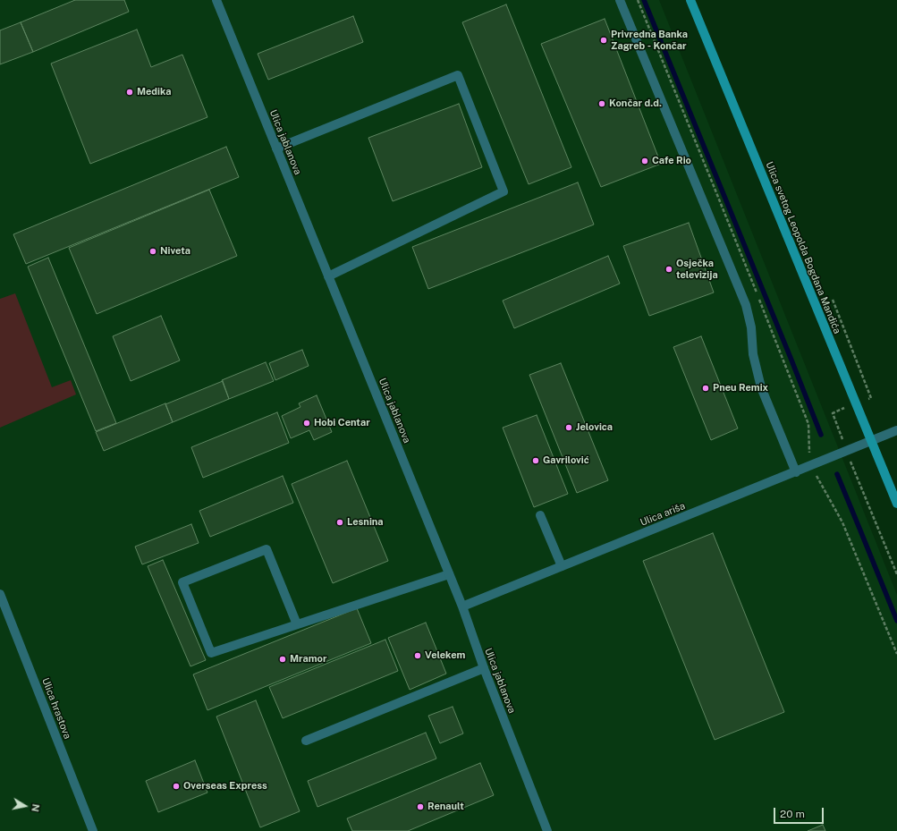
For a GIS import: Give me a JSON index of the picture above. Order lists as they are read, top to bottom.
{
  "streets": {
    "main road": ["Ulica svetog Leopolda Bogdana Mandića"],
    "street": ["Ulica jablanova", "Ulica ariša", "Ulica hrastova"]
  },
  "crossings": [
    ["Ulica jablanova", "Ulica ariša"],
    ["Ulica svetog Leopolda Bogdana Mandića", "Ulica ariša"]
  ],
  "places": [
    "Privredna Banka Zagreb - Končar",
    "Medika",
    "Končar d.d.",
    "Cafe Rio",
    "Niveta",
    "Osječka televizija",
    "Pneu Remix",
    "Hobi Centar",
    "Jelovica",
    "Gavrilović",
    "Lesnina",
    "Velekem",
    "Mramor",
    "Overseas Express",
    "Renault"
  ],
  "scale_bar": "20 m",
  "north": "right"
}
